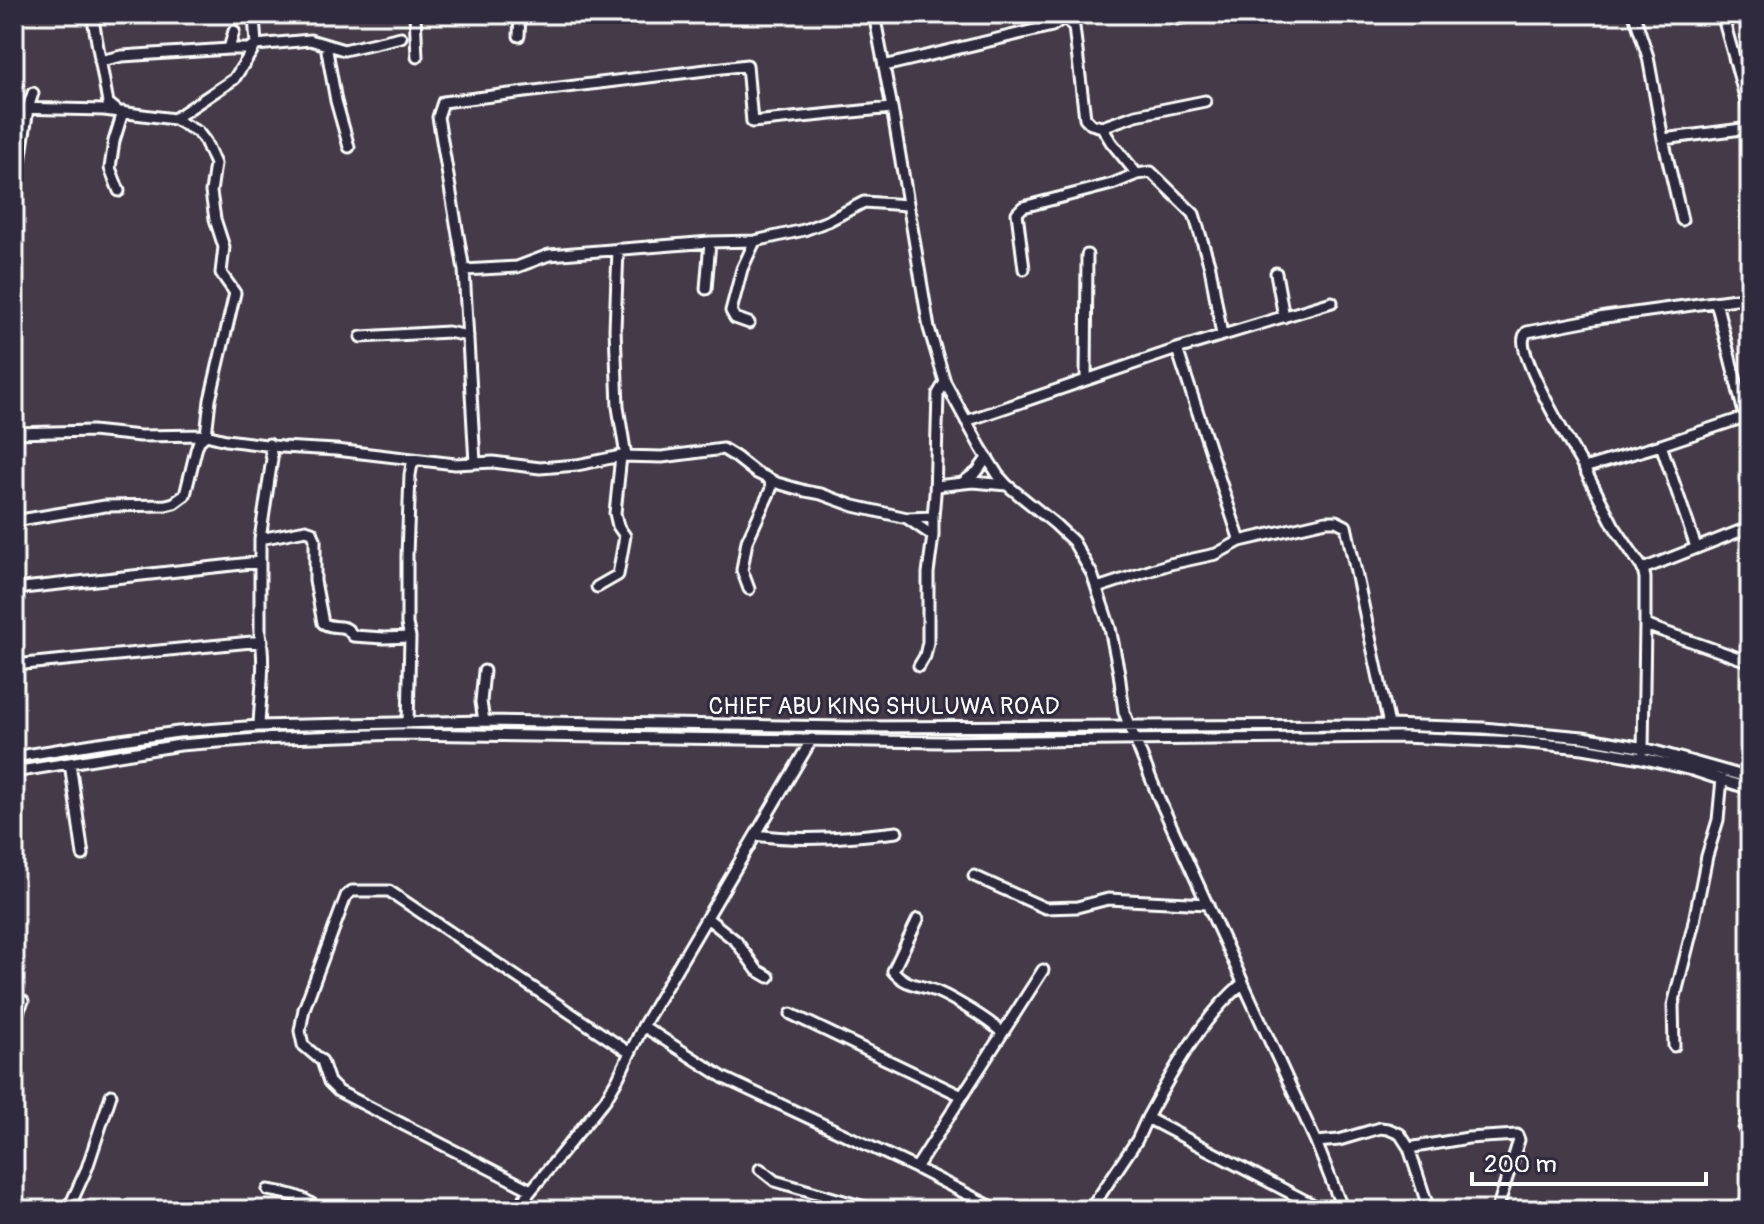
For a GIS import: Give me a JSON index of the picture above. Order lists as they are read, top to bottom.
{
  "streets": {
    "street": ["CHIEF ABU KING SHULUWA ROAD"]
  },
  "scale_bar": "200 m"
}
